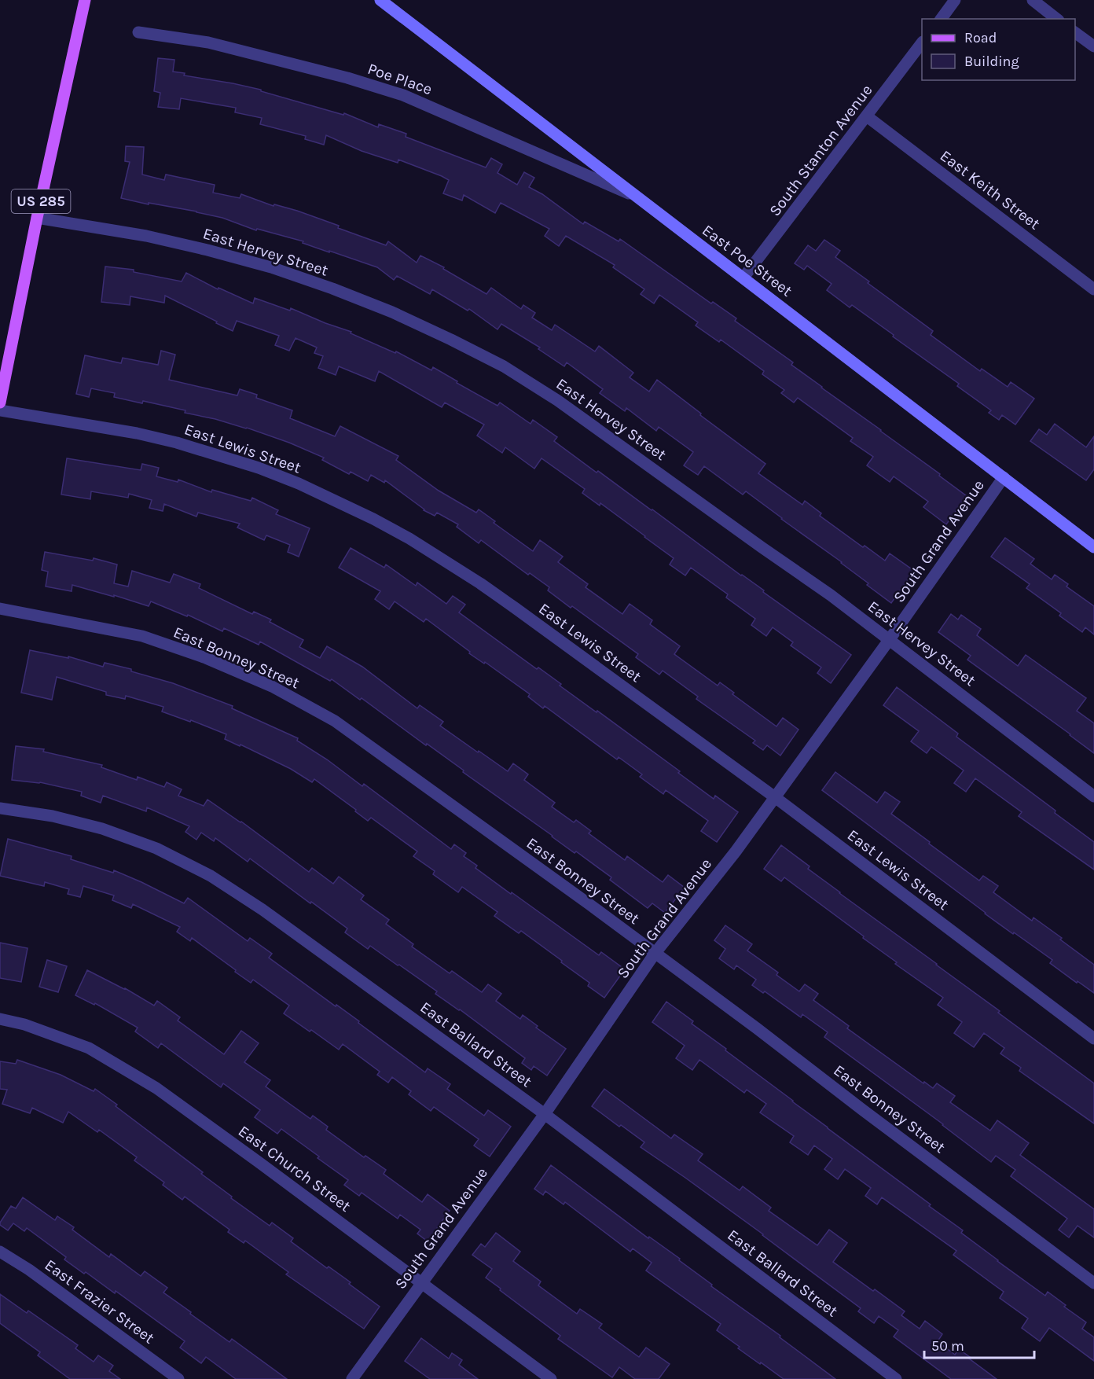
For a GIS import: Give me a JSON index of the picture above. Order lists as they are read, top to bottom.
{
  "streets": {
    "main road": ["US 285"],
    "street": [
      "Poe Place",
      "South Stanton Avenue",
      "East Keith Street",
      "East Hervey Street",
      "East Poe Street",
      "East Lewis Street",
      "South Grand Avenue",
      "East Bonney Street",
      "East Ballard Street",
      "East Church Street",
      "East Frazier Street"
    ]
  },
  "crossings": [
    ["Poe Place", "East Poe Street"],
    ["South Stanton Avenue", "East Keith Street"],
    ["South Stanton Avenue", "East Poe Street"],
    ["US 285", "East Hervey Street"],
    ["East Hervey Street", "South Grand Avenue"],
    ["East Poe Street", "South Grand Avenue"],
    ["East Lewis Street", "South Grand Avenue"],
    ["South Grand Avenue", "East Bonney Street"],
    ["South Grand Avenue", "East Ballard Street"],
    ["South Grand Avenue", "East Church Street"]
  ],
  "legend": ["Road", "Building"],
  "scale_bar": "50 m"
}
